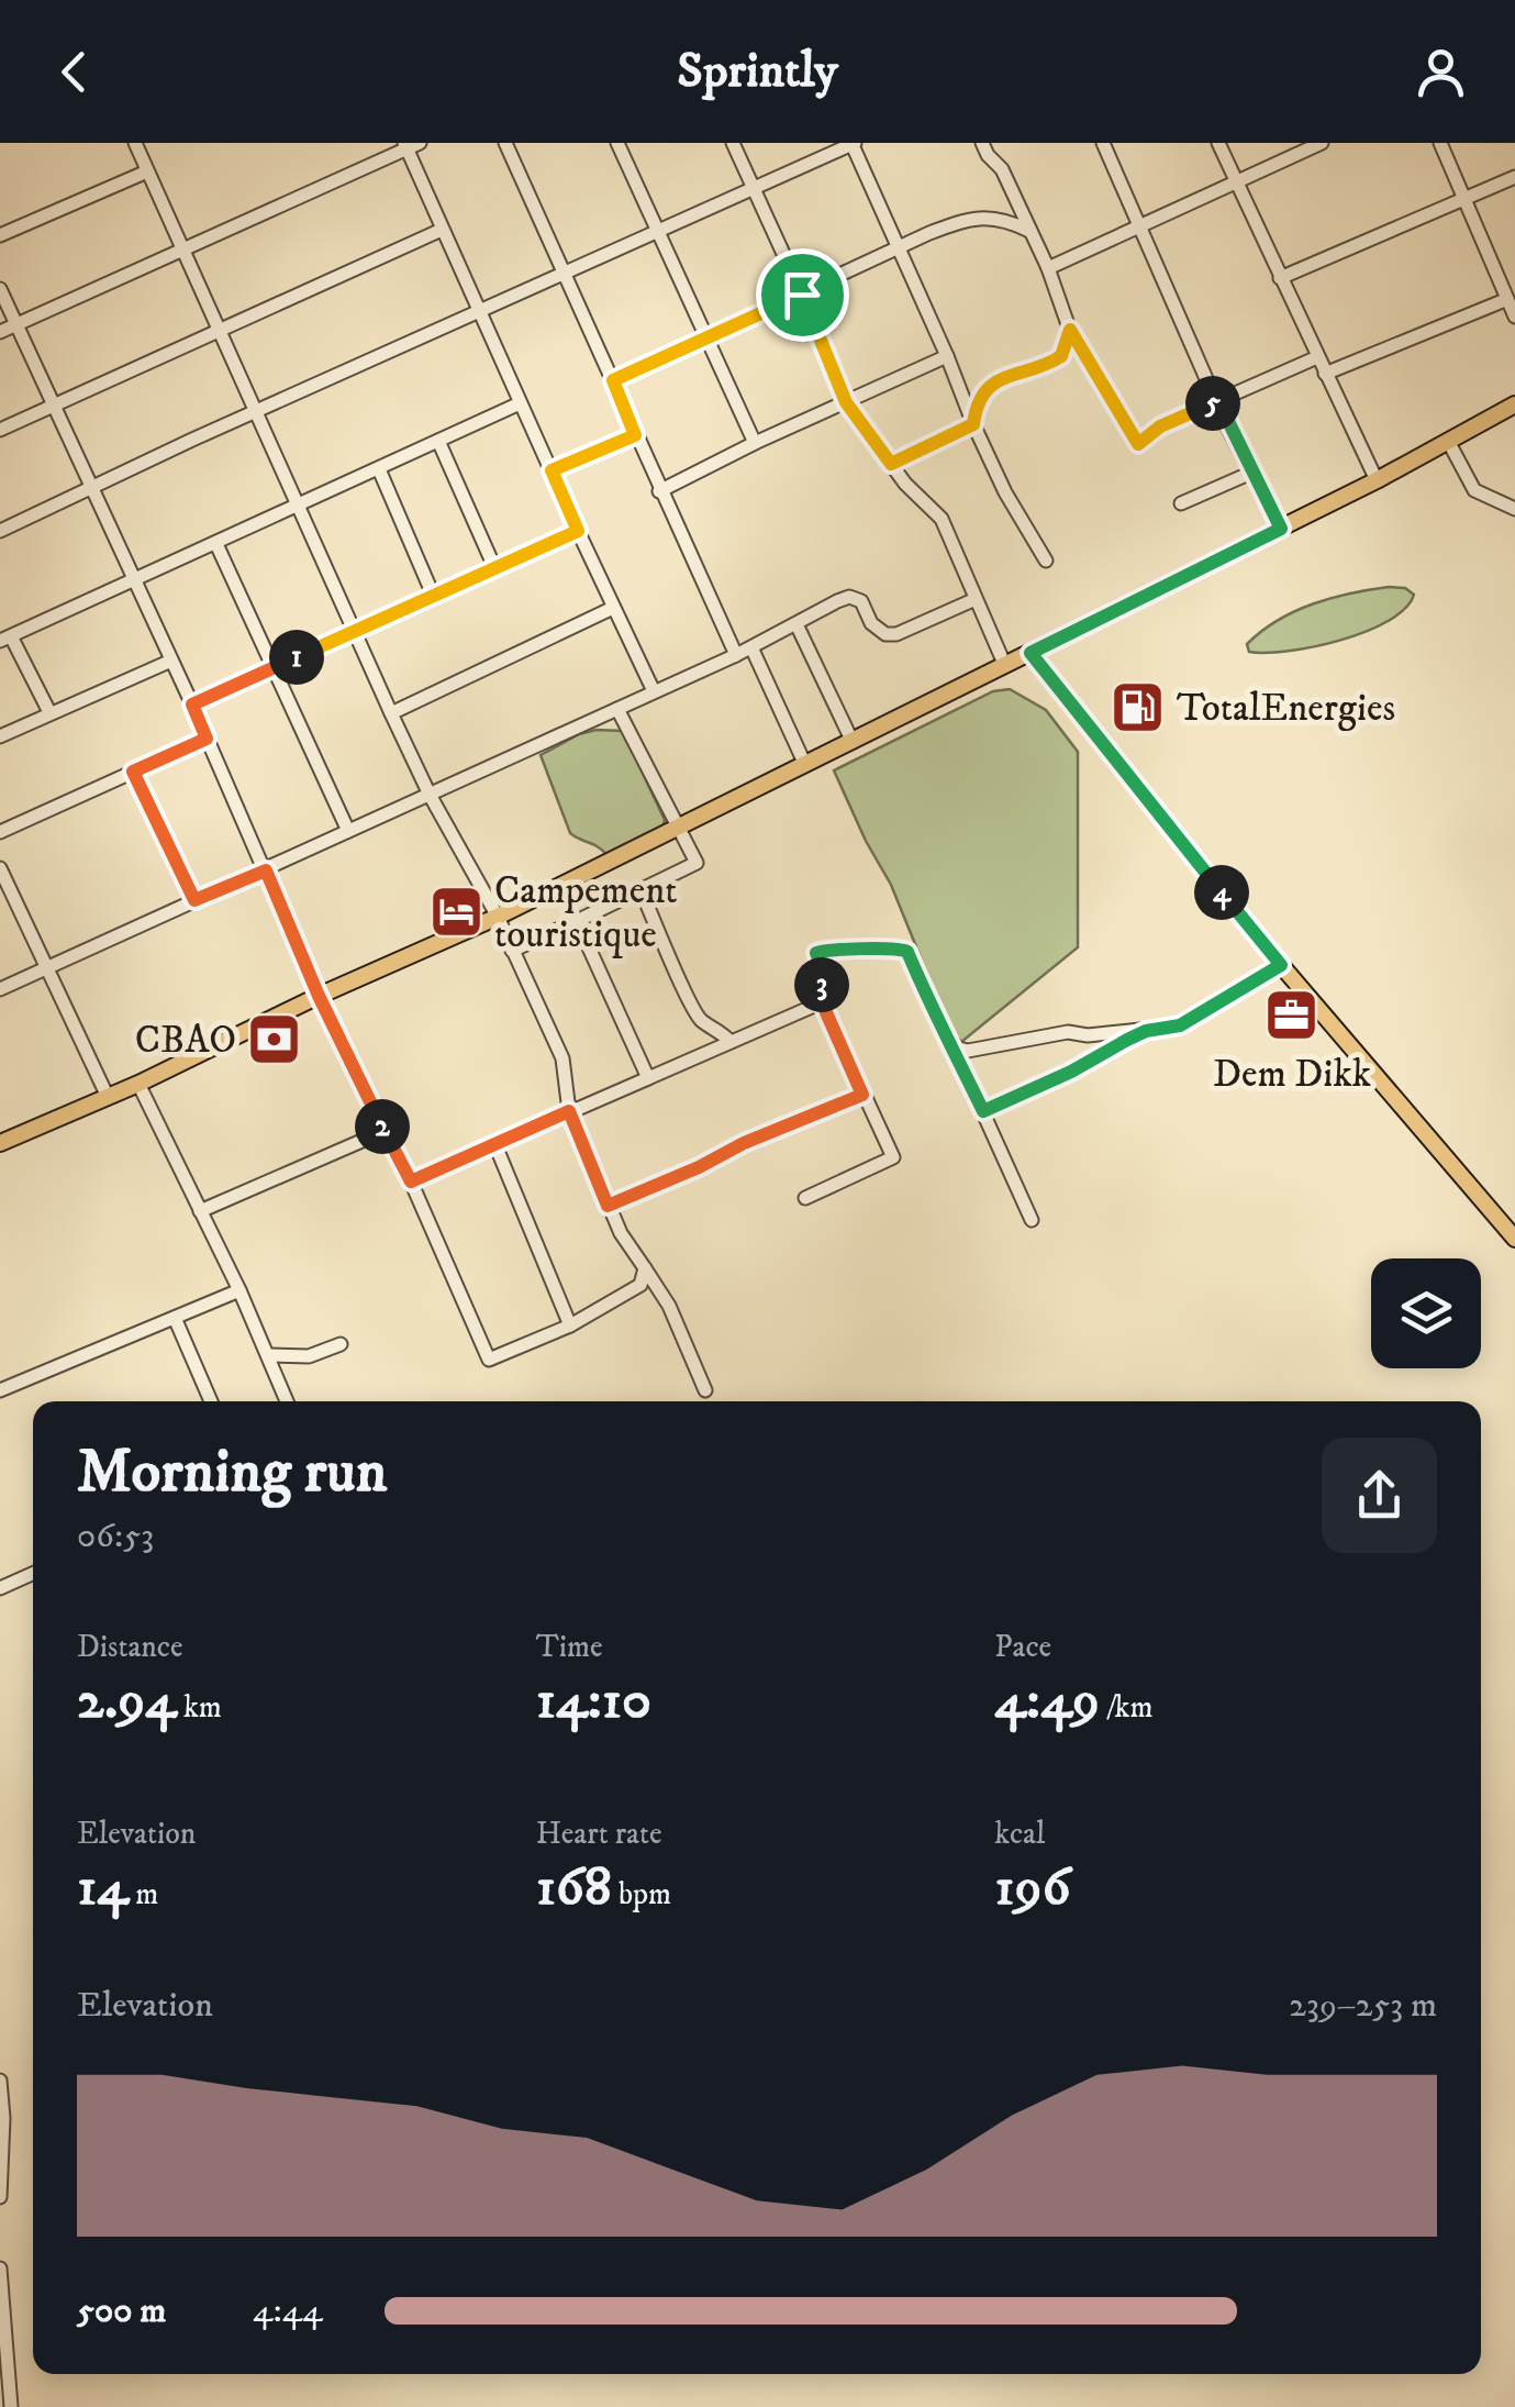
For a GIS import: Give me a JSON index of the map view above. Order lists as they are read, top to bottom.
{
  "places": {
    "fuel station": ["TotalEnergies"],
    "hotel": ["Campement touristique"],
    "office": ["Dem Dikk"],
    "bank": ["CBAO"]
  },
  "page": {
    "header": "Sprintly",
    "pins": [
      "5",
      "1",
      "4",
      "3",
      "2"
    ],
    "heading": ["Morning run", "06:53"],
    "stats": [
      ["Distance", "2.94 km"],
      ["Time", "14:10"],
      ["Pace", "4:49 /km"],
      ["Elevation", "14 m"],
      ["Heart rate", "168 bpm"],
      ["kcal", "196"]
    ],
    "chart": ["Elevation", "239–253 m"],
    "list": [
      {
        "name": "500 m",
        "note": "4:44"
      }
    ]
  }
}
